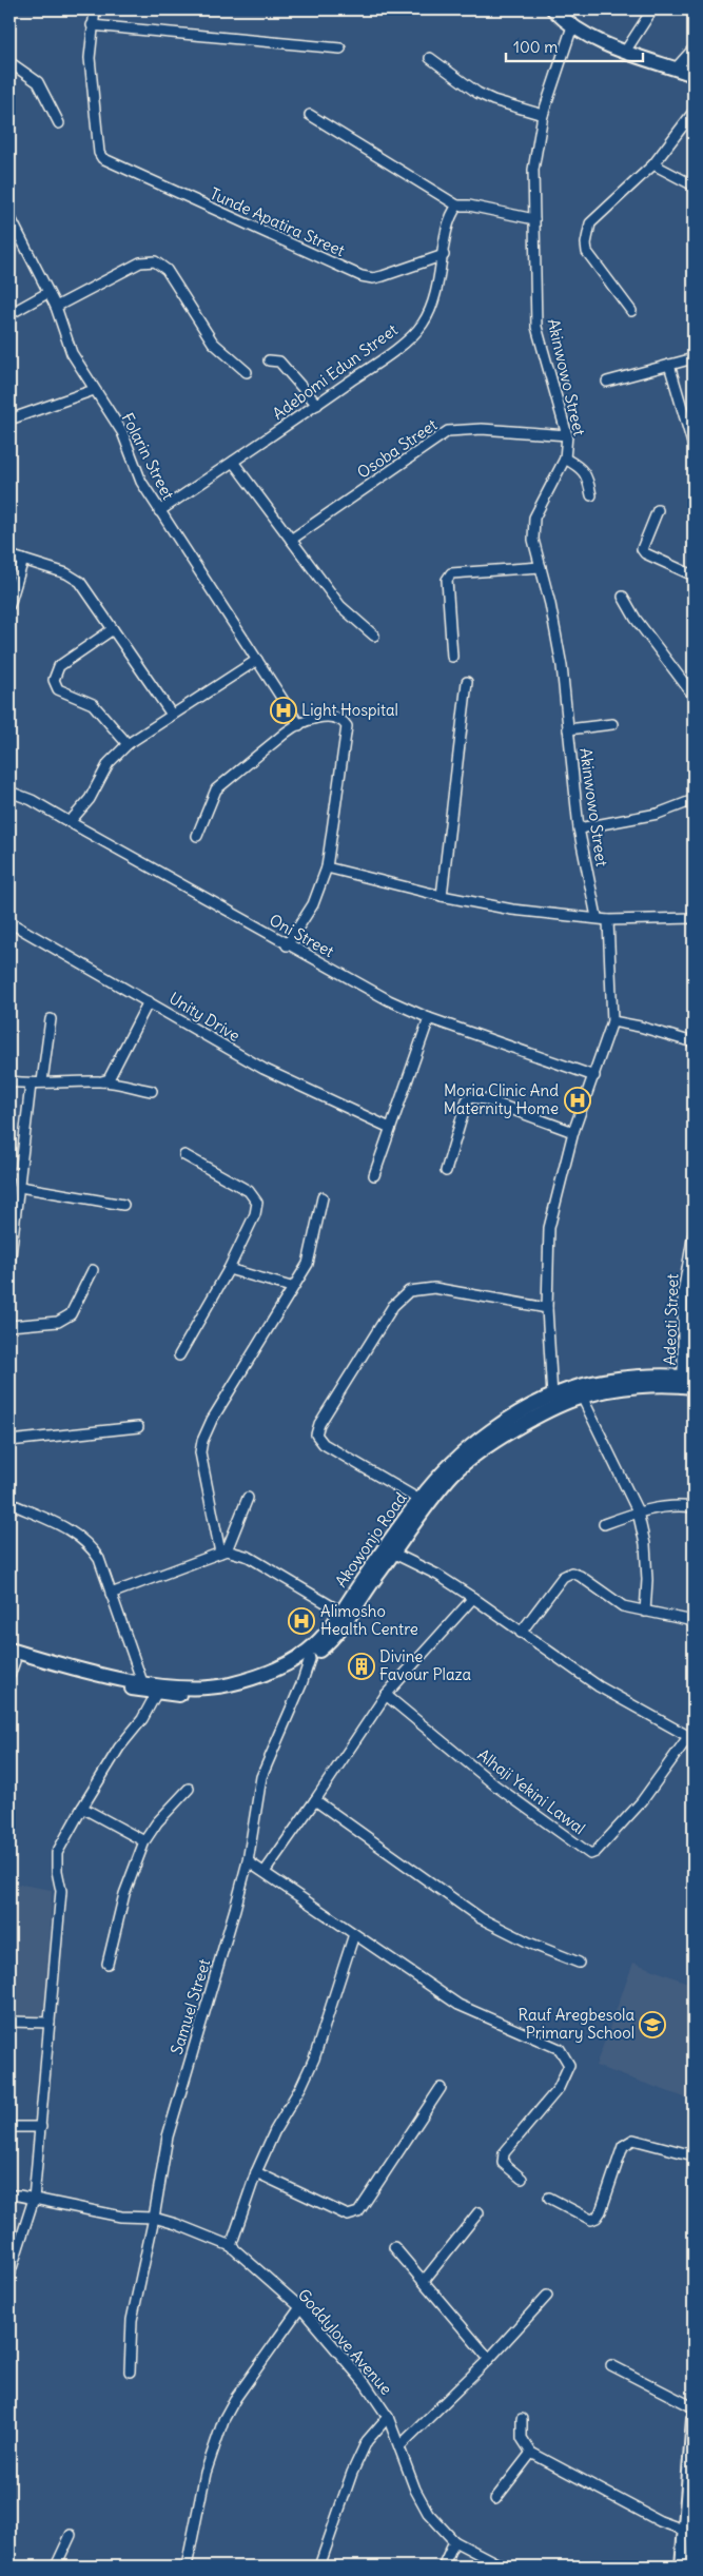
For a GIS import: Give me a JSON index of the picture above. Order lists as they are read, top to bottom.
{
  "streets": {
    "main road": ["Akowonjo Road"],
    "street": [
      "Tunde Apatira Street",
      "Adebomi Edun Street",
      "Akinwowo Street",
      "Osoba Street",
      "Folarin Street",
      "Oni Street",
      "Unity Drive",
      "Adeoti Street",
      "Alhaji Yekini Lawal",
      "Samuel Street",
      "Goddylove Avenue"
    ]
  },
  "crossings": [
    ["Tunde Apatira Street", "Adebomi Edun Street"],
    ["Adebomi Edun Street", "Folarin Street"],
    ["Akinwowo Street", "Osoba Street"],
    ["Adeoti Street", "Akowonjo Road"],
    ["Akowonjo Road", "Samuel Street"],
    ["Samuel Street", "Goddylove Avenue"]
  ],
  "places": {
    "hospital": ["Light Hospital", "Moria Clinic And Maternity Home", "Alimosho Health Centre"],
    "building": ["Divine Favour Plaza"],
    "school or university": ["Rauf Aregbesola Primary School"]
  },
  "scale_bar": "100 m"
}
